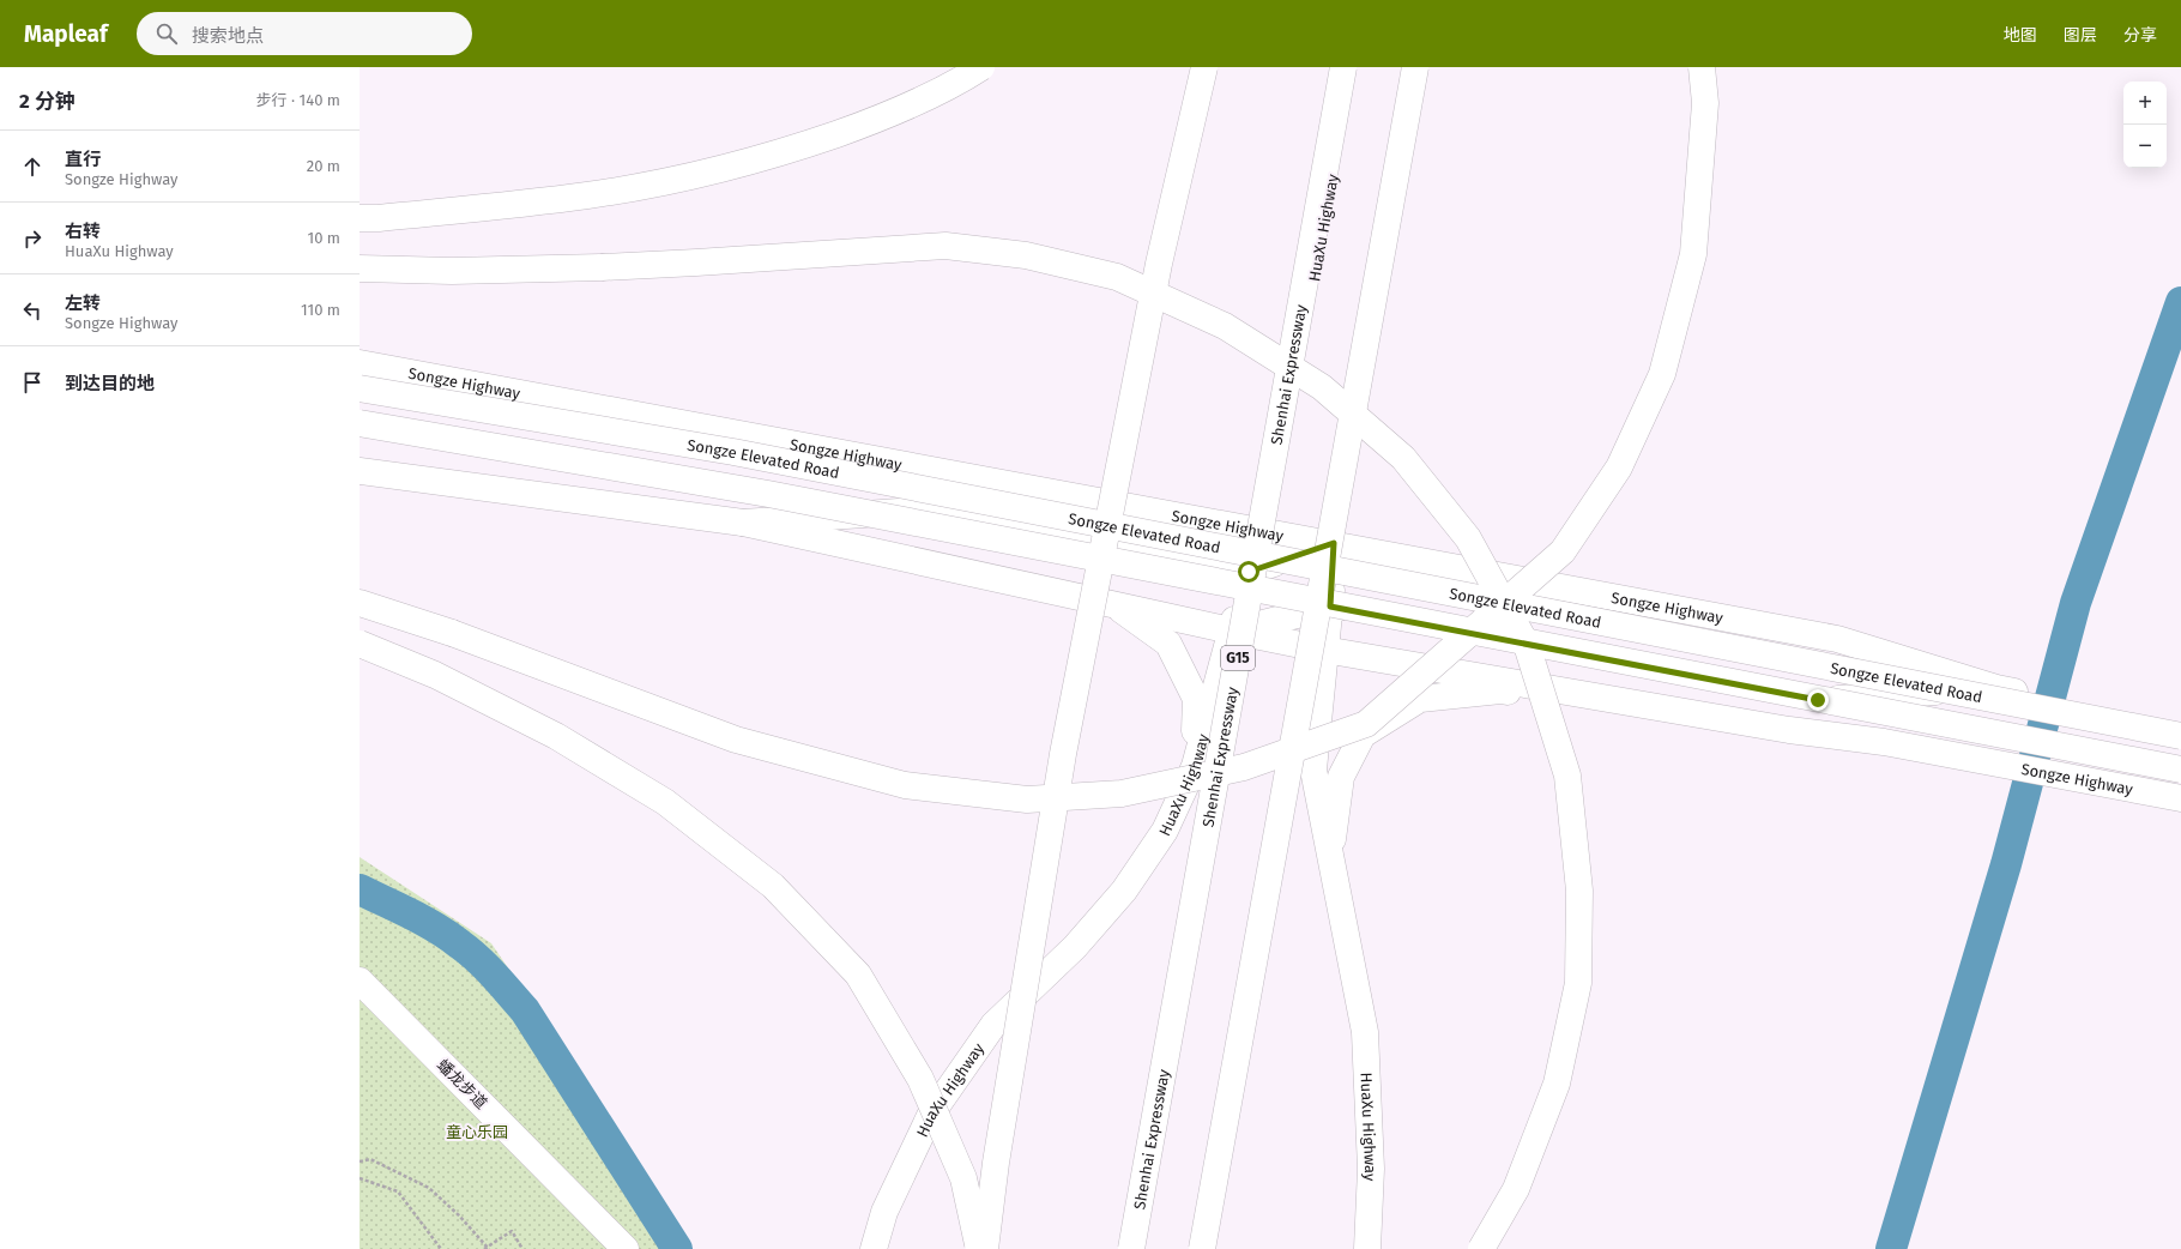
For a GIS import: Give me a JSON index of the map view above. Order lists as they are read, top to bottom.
{
  "streets": {
    "main road": [
      "HuaXu Highway",
      "Shenhai Expressway",
      "Songze Highway",
      "Songze Elevated Road",
      "G15",
      "蟠龙步道"
    ]
  },
  "crossings": [
    ["HuaXu Highway", "Songze Highway"]
  ],
  "parks": ["童心乐园"],
  "page": {
    "header": "Mapleaf",
    "search": "搜索地点",
    "nav": ["地图", "图层", "分享"],
    "heading": ["2 分钟", "步行 · 140 m"],
    "map_buttons": ["+", "−"],
    "list": [
      ["直行", "Songze Highway", "20 m"],
      ["右转", "HuaXu Highway", "10 m"],
      ["左转", "Songze Highway", "110 m"],
      "到达目的地"
    ]
  }
}
